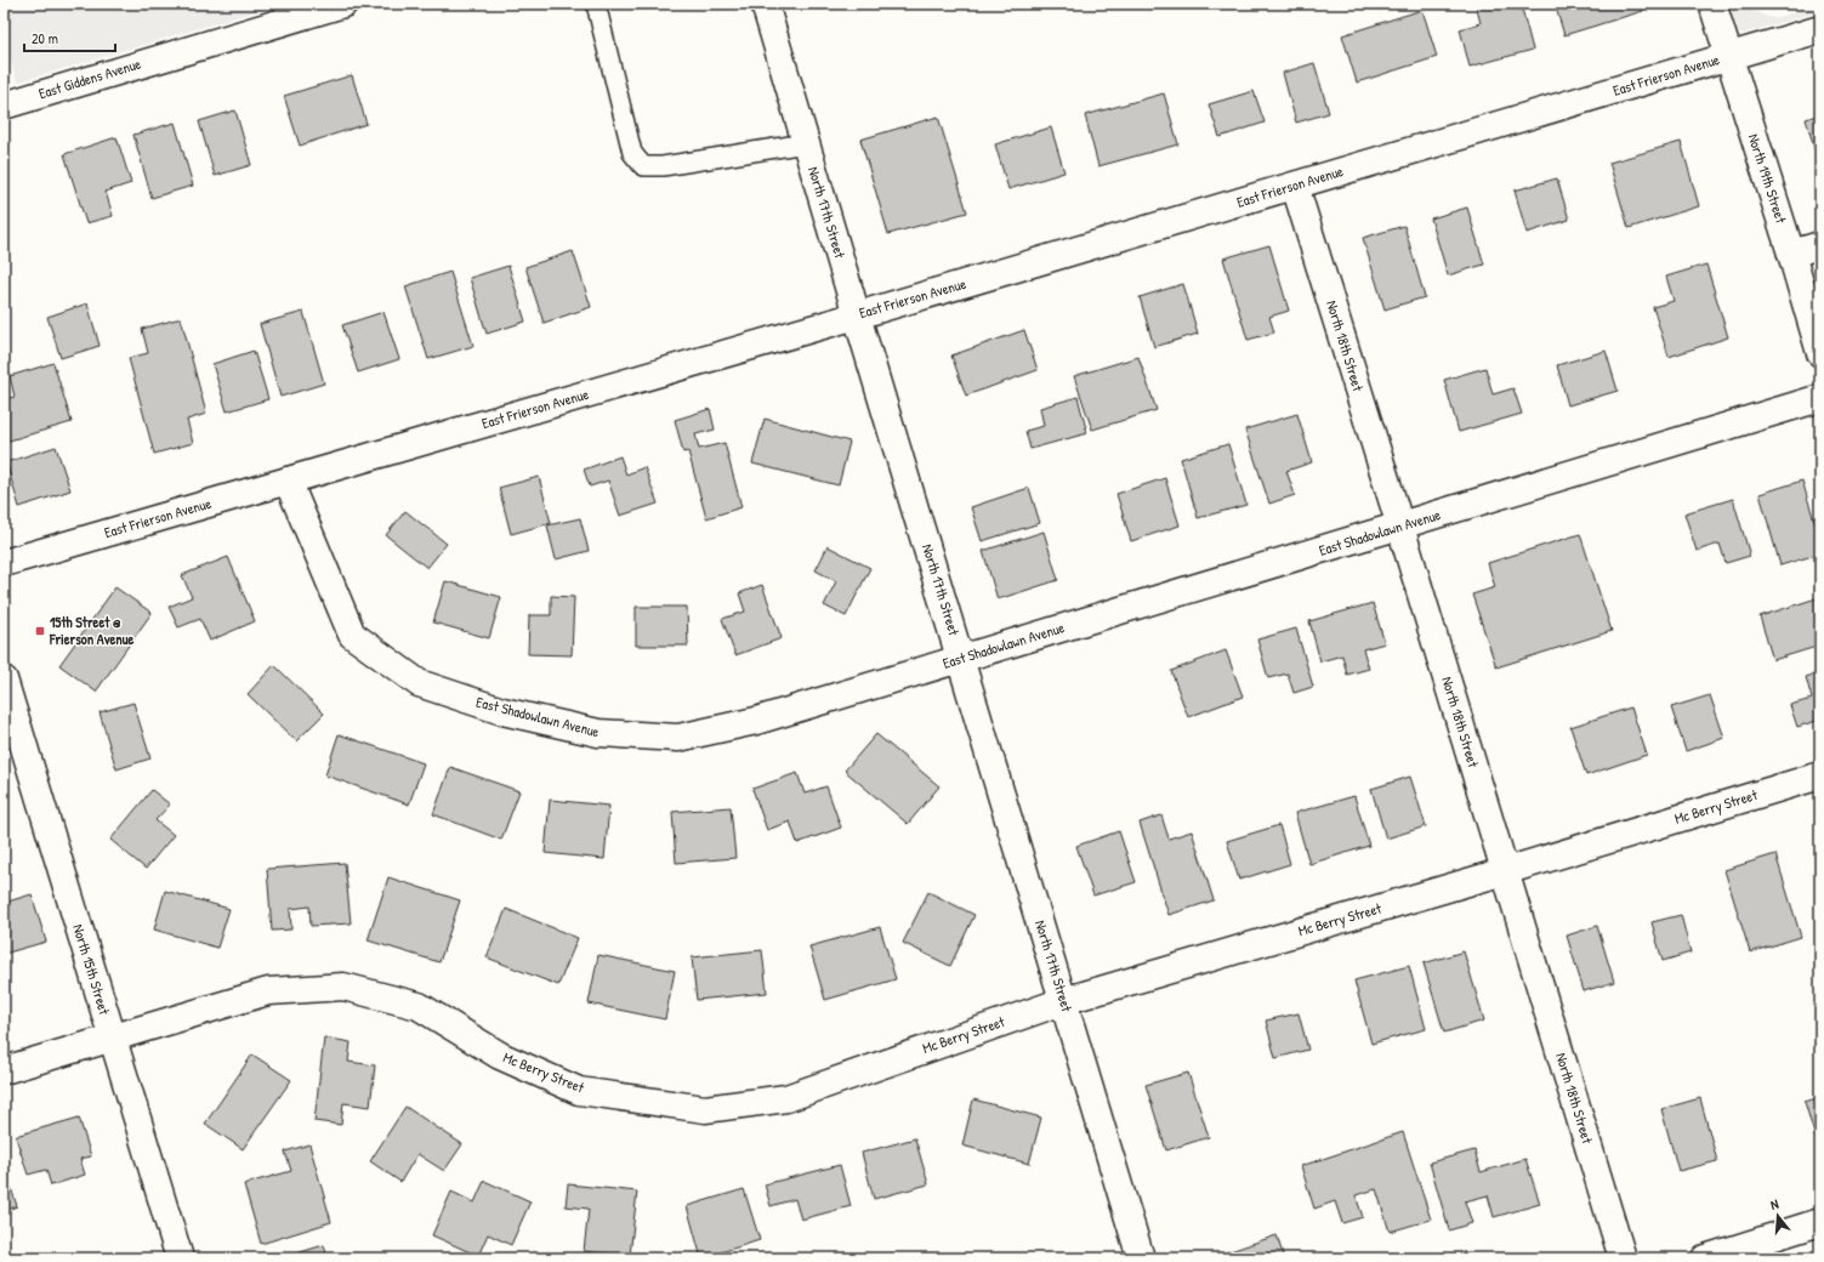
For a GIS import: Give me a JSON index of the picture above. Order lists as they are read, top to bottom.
{
  "streets": {
    "street": [
      "East Frierson Avenue",
      "East Giddens Avenue",
      "North 19th Street",
      "North 17th Street",
      "North 18th Street",
      "East Shadowlawn Avenue",
      "Mc Berry Street",
      "North 15th Street"
    ]
  },
  "crossings": [
    ["East Frierson Avenue", "North 19th Street"],
    ["East Frierson Avenue", "North 17th Street"],
    ["East Frierson Avenue", "North 18th Street"],
    ["East Frierson Avenue", "East Shadowlawn Avenue"],
    ["North 17th Street", "East Shadowlawn Avenue"],
    ["North 17th Street", "Mc Berry Street"],
    ["North 18th Street", "East Shadowlawn Avenue"],
    ["North 18th Street", "Mc Berry Street"],
    ["Mc Berry Street", "North 15th Street"]
  ],
  "places": {
    "transit": ["15th Street @ Frierson Avenue"]
  },
  "scale_bar": "20 m",
  "north": "top"
}
